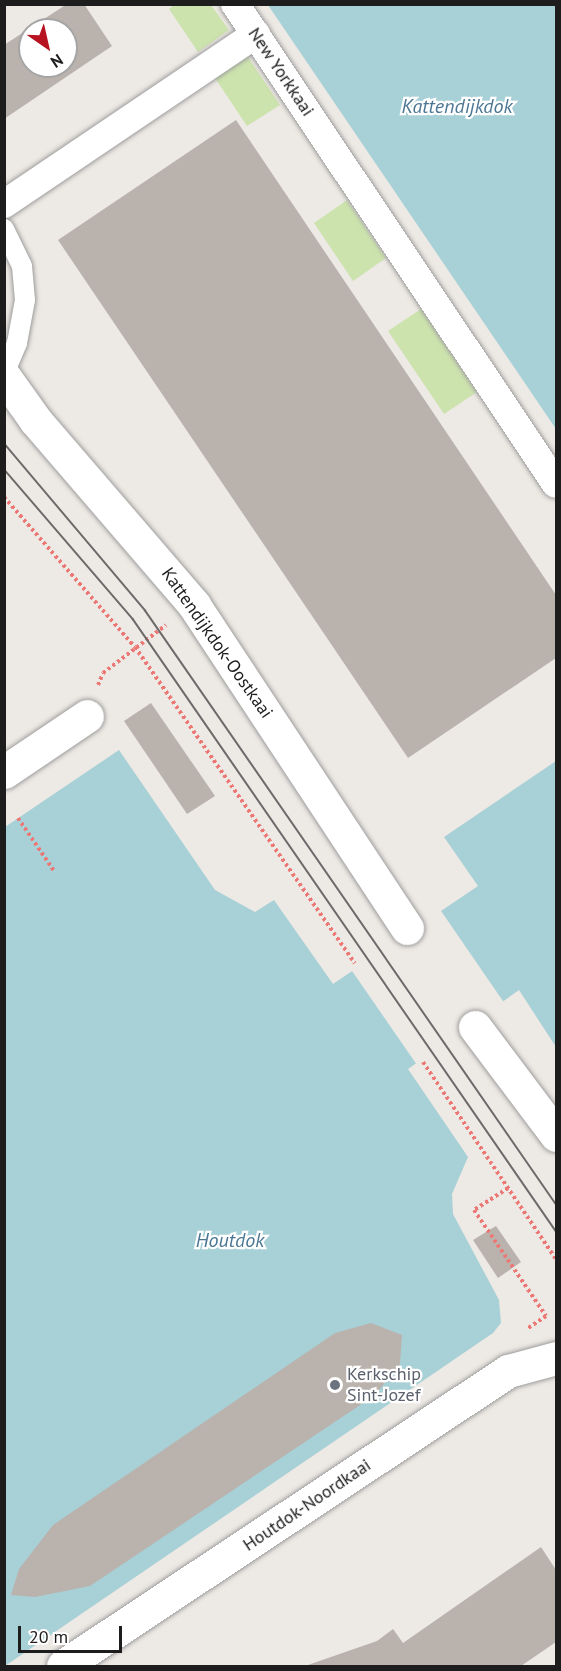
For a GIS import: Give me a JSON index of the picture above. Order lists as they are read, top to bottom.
{
  "streets": {
    "street": ["New Yorkkaai", "Kattendijkdok-Oostkaai", "Houtdok-Noordkaai"]
  },
  "water": ["Kattendijkdok", "Houtdok"],
  "places": ["Kerkschip Sint-Jozef"],
  "scale_bar": "20 m",
  "north": "bottom right"
}
